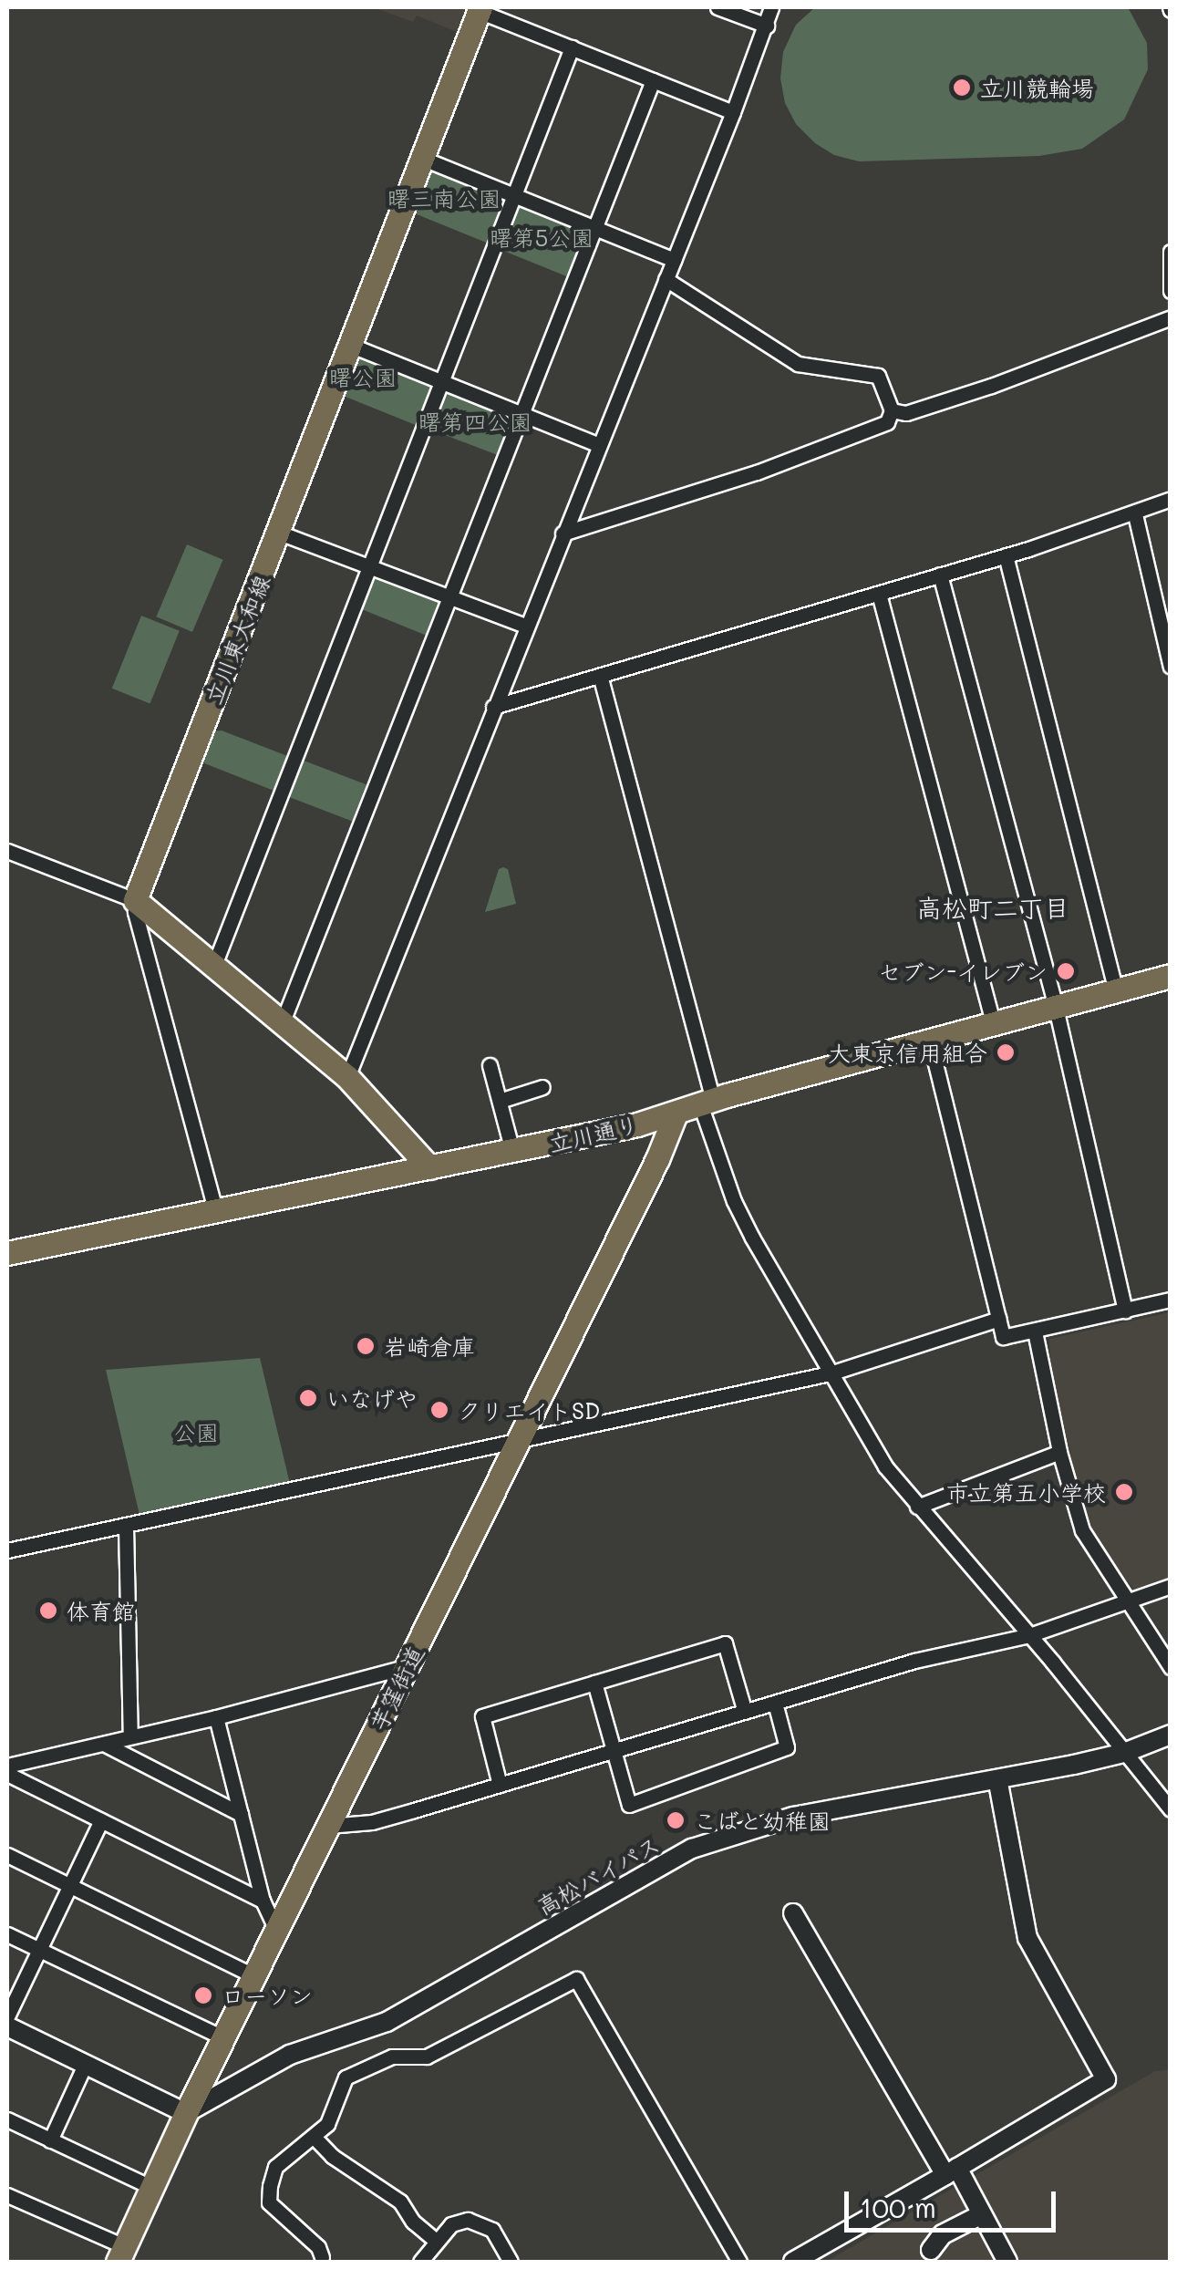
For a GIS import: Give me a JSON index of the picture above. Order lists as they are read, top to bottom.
{
  "streets": {
    "main road": ["立川東大和線", "立川通り", "芋窪街道"],
    "street": ["高松バイパス"]
  },
  "crossings": [
    ["立川通り", "芋窪街道"],
    ["芋窪街道", "高松バイパス"]
  ],
  "districts": ["高松町二丁目"],
  "parks": [
    "曙三南公園",
    "曙第5公園",
    "曙公園",
    "曙第四公園",
    "公園"
  ],
  "places": [
    "立川競輪場",
    "セブン-イレブン",
    "大東京信用組合",
    "岩崎倉庫",
    "いなげや",
    "クリエイトSD",
    "市立第五小学校",
    "体育館",
    "こばと幼稚園",
    "ローソン"
  ],
  "scale_bar": "100 m"
}
